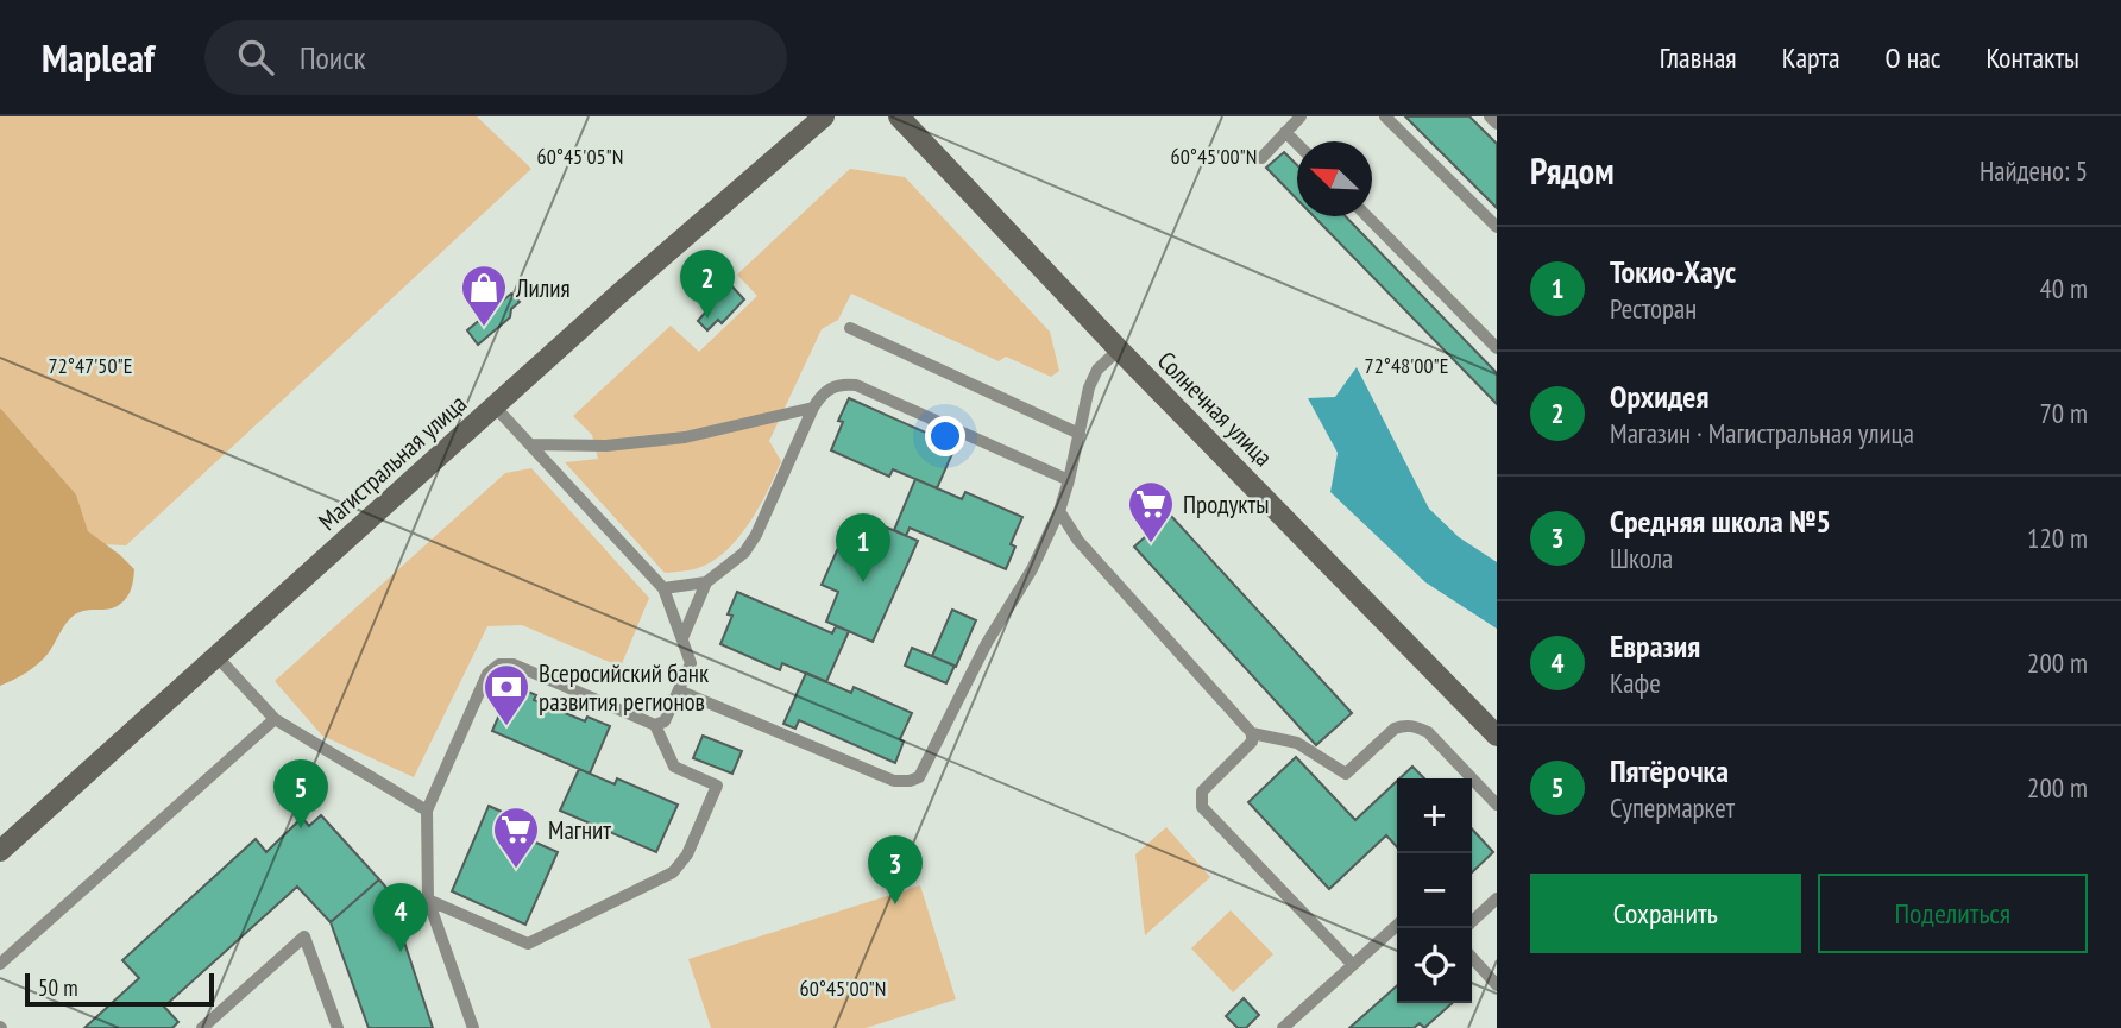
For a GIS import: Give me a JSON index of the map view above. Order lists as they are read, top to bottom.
{
  "streets": {
    "main road": ["Солнечная улица", "Магистральная улица"]
  },
  "places": {
    "shop": ["Лилия"],
    "supermarket": ["Продукты", "Магнит"],
    "bank": ["Всеросийский банк развития регионов"]
  },
  "scale_bar": "50 m",
  "north": "top left",
  "page": {
    "header": "Mapleaf",
    "search": "Поиск",
    "nav": [
      "Главная",
      "Карта",
      "О нас",
      "Контакты"
    ],
    "heading": ["Рядом", "Найдено: 5"],
    "list": [
      {
        "mark": "1",
        "name": "Токио-Хаус",
        "note": "Ресторан",
        "value": "40 m"
      },
      {
        "mark": "2",
        "name": "Орхидея",
        "note": "Магазин · Магистральная улица",
        "value": "70 m"
      },
      {
        "mark": "3",
        "name": "Средняя школа №5",
        "note": "Школа",
        "value": "120 m"
      },
      {
        "mark": "4",
        "name": "Евразия",
        "note": "Кафе",
        "value": "200 m"
      },
      {
        "mark": "5",
        "name": "Пятёрочка",
        "note": "Супермаркет",
        "value": "200 m"
      }
    ],
    "pins": [
      "2",
      "1",
      "5",
      "3",
      "4"
    ],
    "map_buttons": ["+", "−"],
    "buttons": ["Сохранить", "Поделиться"],
    "scale": "50 m"
  },
  "coordinates": [
    "60°45'05\"N",
    "60°45'00\"N",
    "72°48'00\"E",
    "72°47'50\"E"
  ]
}
